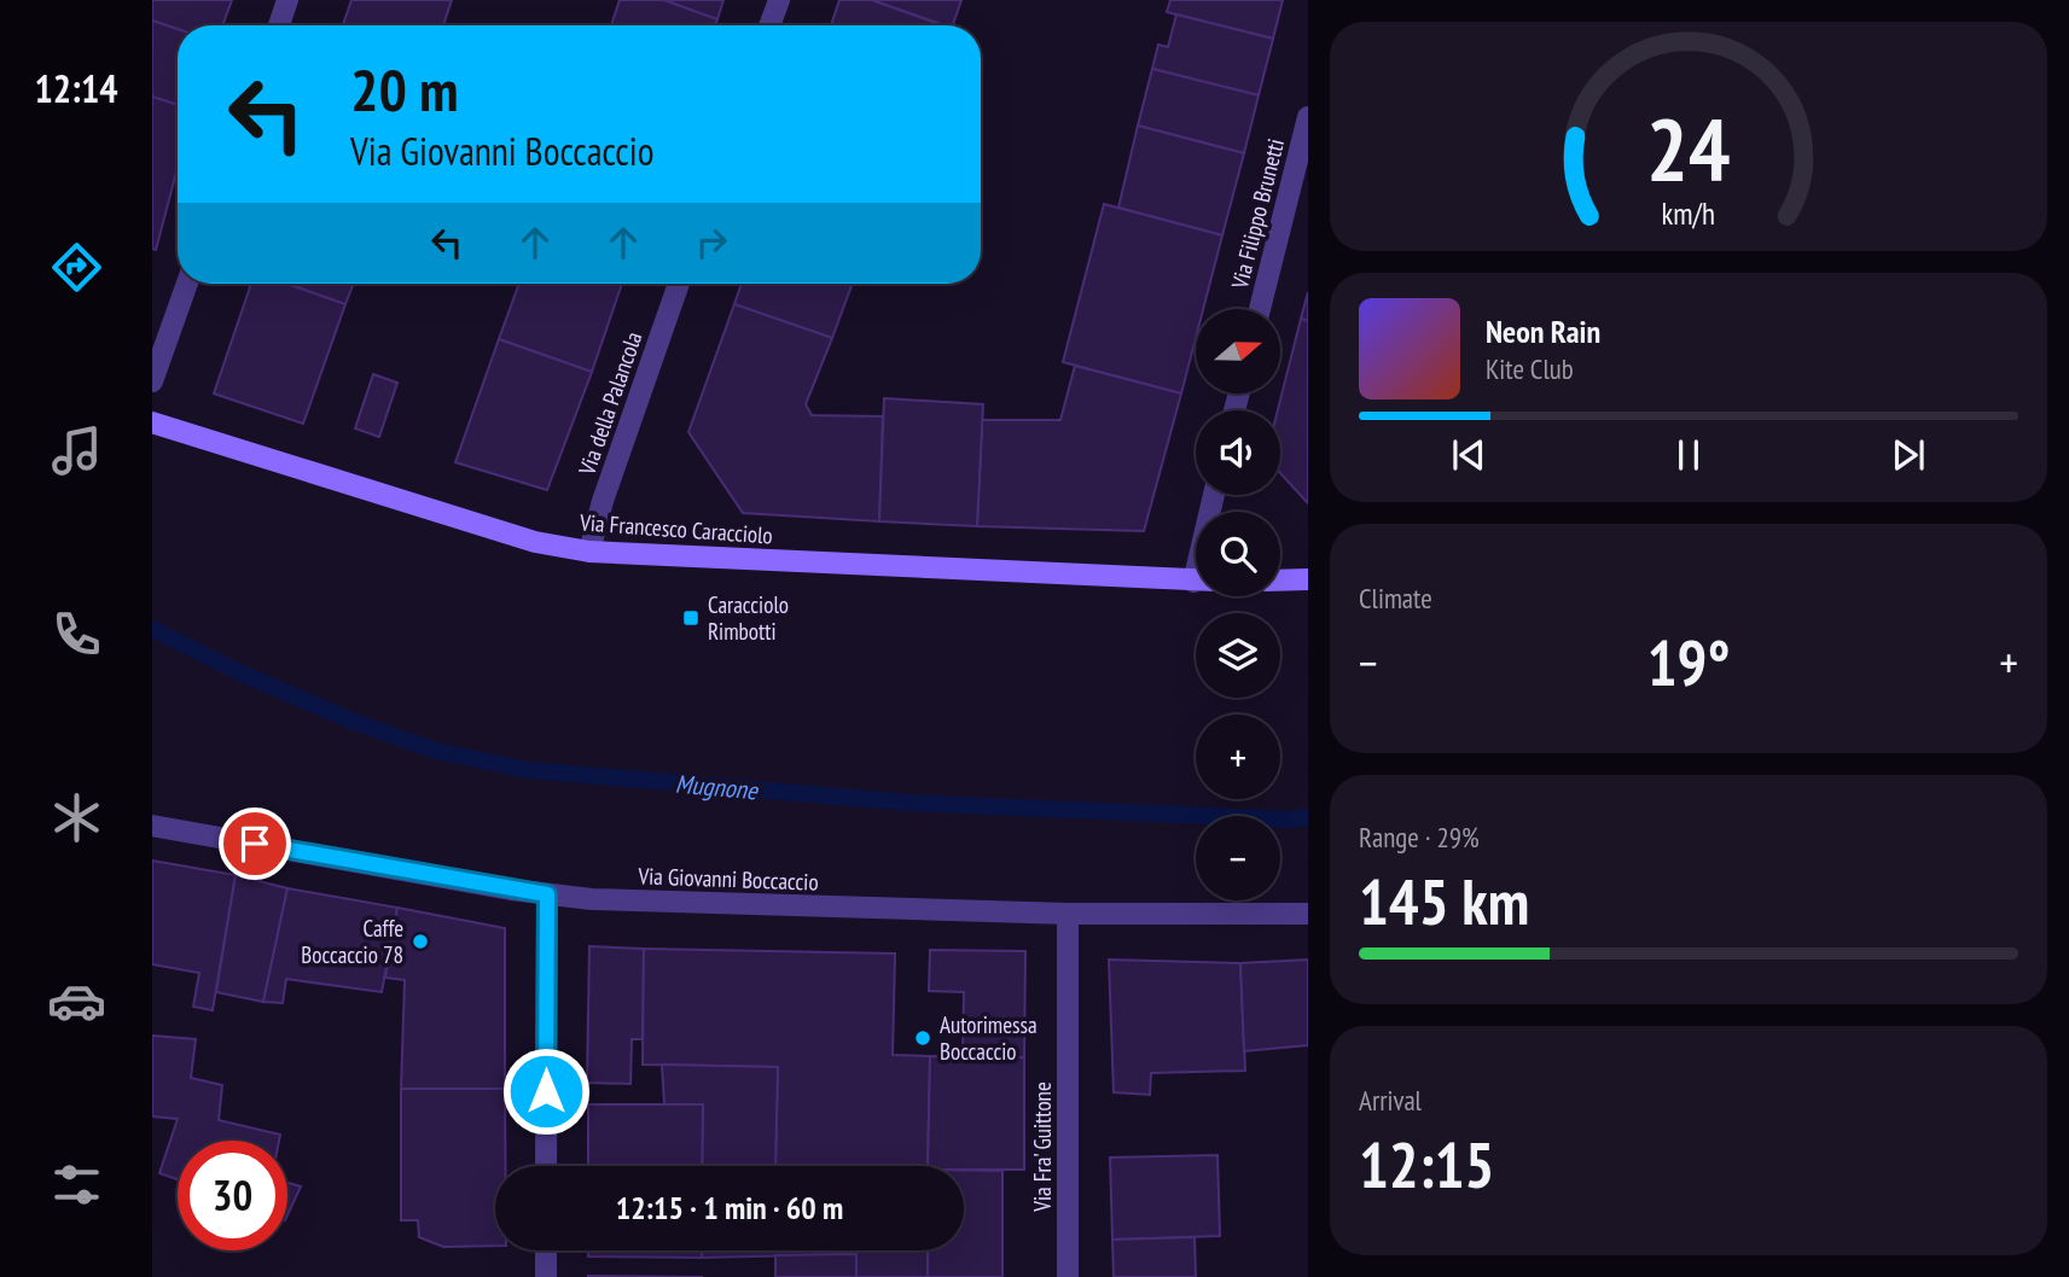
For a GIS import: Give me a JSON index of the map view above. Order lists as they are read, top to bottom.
{
  "streets": {
    "street": [
      "Via Filippo Brunetti",
      "Via della Palancola",
      "Via Francesco Caracciolo",
      "Via Giovanni Boccaccio",
      "Via Fra' Guittone"
    ]
  },
  "crossings": [
    ["Via della Palancola", "Via Francesco Caracciolo"],
    ["Via Giovanni Boccaccio", "Via Fra' Guittone"]
  ],
  "water": ["Mugnone"],
  "places": {
    "transit": ["Caracciolo Rimbotti"],
    "other": ["Caffe Boccaccio 78", "Autorimessa Boccaccio"]
  },
  "north": "right",
  "page": {
    "tabs": "12:14",
    "turn": ["20 m", "Via Giovanni Boccaccio"],
    "song": ["Neon Rain", "Kite Club"],
    "map_buttons": ["+", "−"],
    "tile": [
      "Climate",
      ["Range · 29%", "145 km"],
      ["Arrival", "12:15"]
    ],
    "heat": ["−", "19°", "+"],
    "limit": "30",
    "trip": "12:15 · 1 min · 60 m",
    "gauge": ["24", "km/h"]
  }
}
